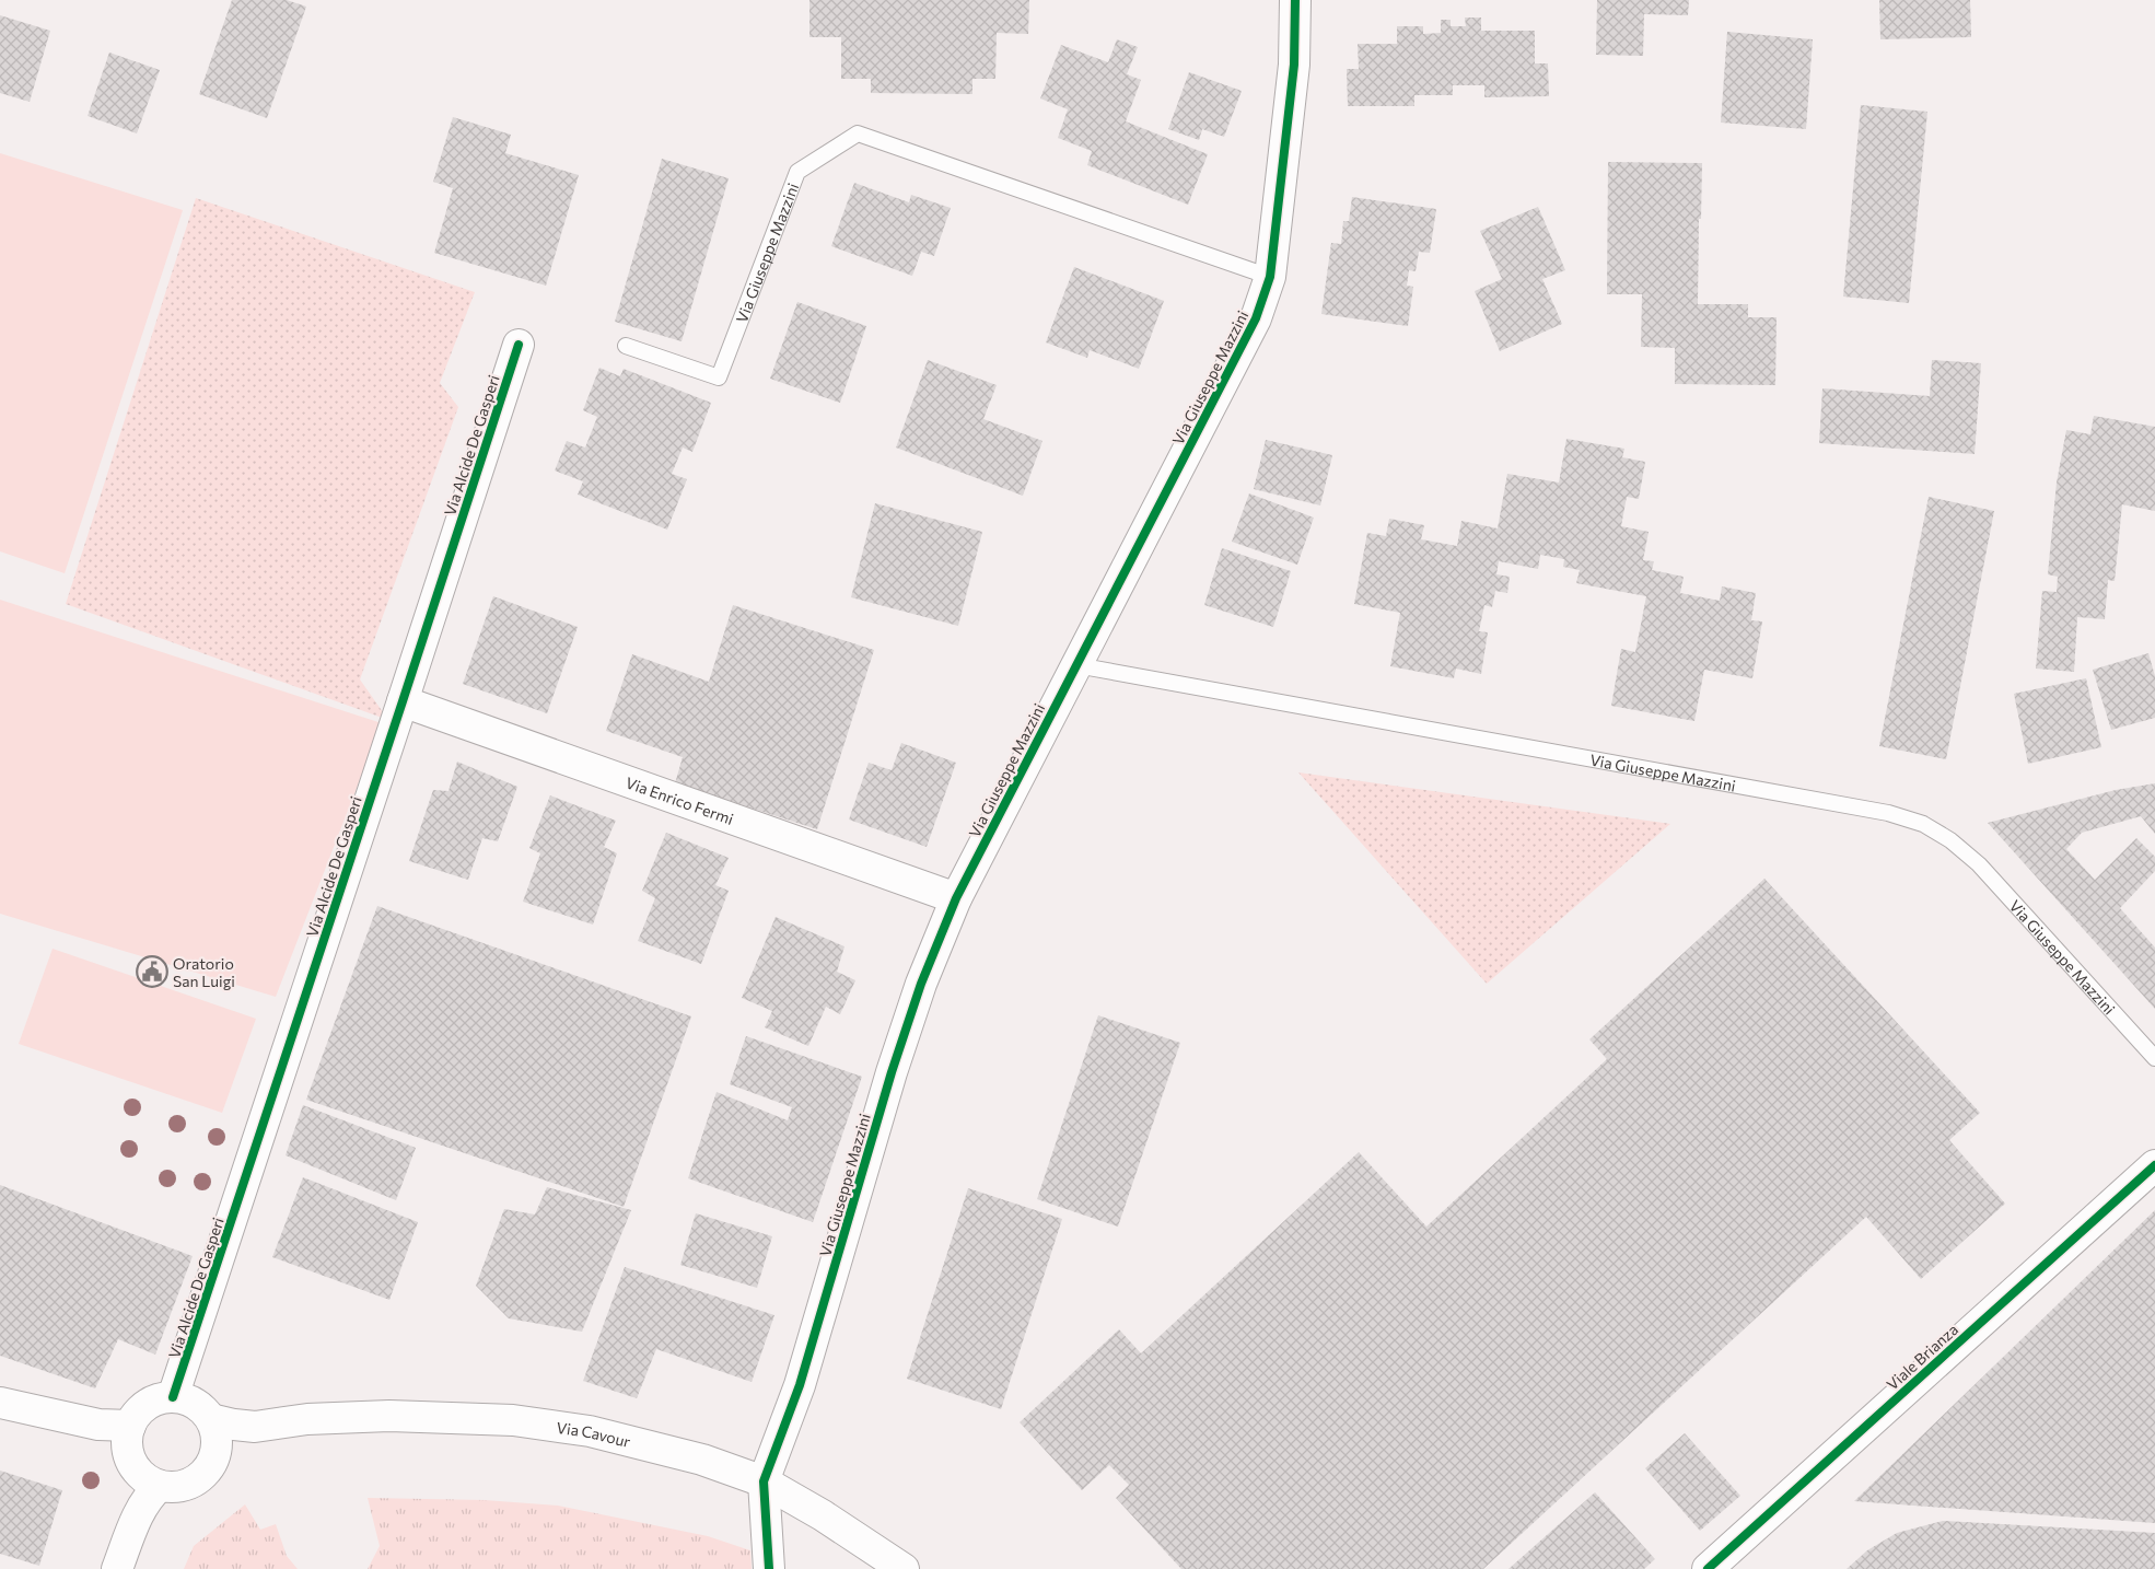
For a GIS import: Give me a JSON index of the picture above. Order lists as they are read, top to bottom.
{
  "streets": {
    "street": [
      "Via Giuseppe Mazzini",
      "Via Alcide De Gasperi",
      "Via Enrico Fermi",
      "Viale Brianza",
      "Via Cavour"
    ]
  },
  "crossings": [
    ["Via Giuseppe Mazzini", "Via Enrico Fermi"],
    ["Via Giuseppe Mazzini", "Via Cavour"],
    ["Via Alcide De Gasperi", "Via Enrico Fermi"],
    ["Via Alcide De Gasperi", "Via Cavour"]
  ],
  "places": {
    "public building": ["Oratorio San Luigi"]
  }
}
